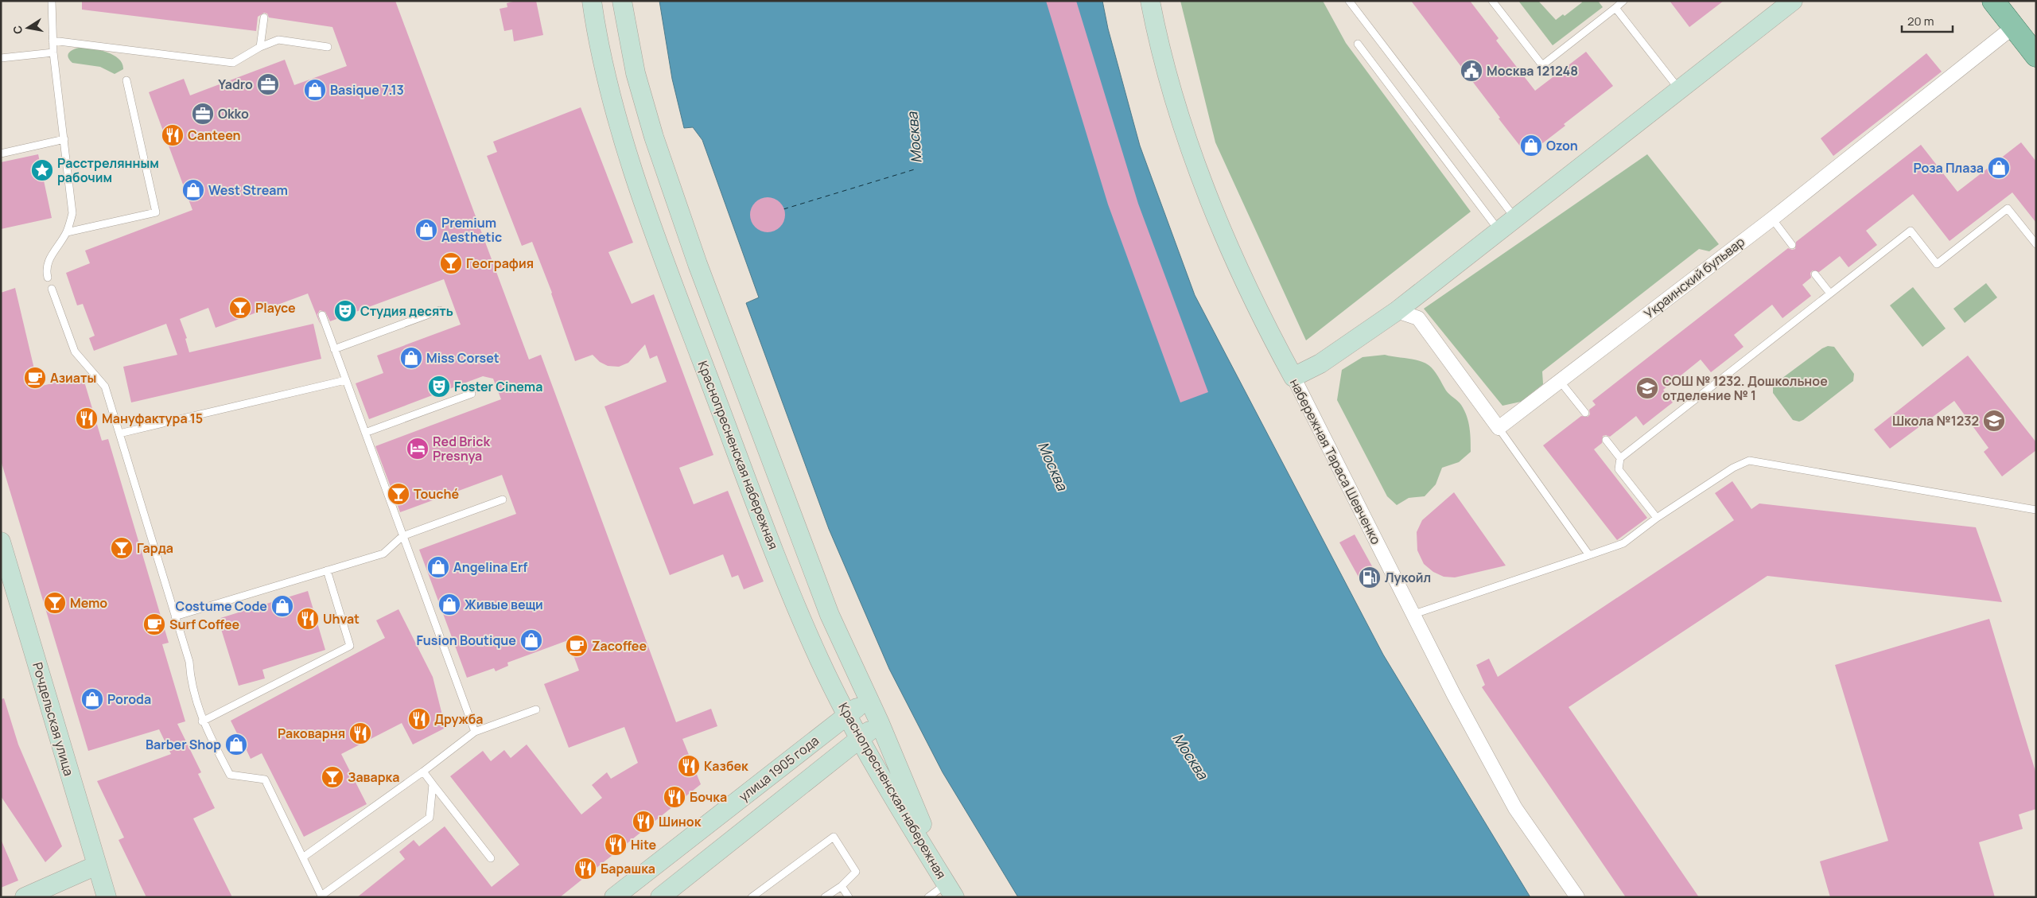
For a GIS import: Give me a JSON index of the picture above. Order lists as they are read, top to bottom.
{
  "streets": {
    "main road": [
      "Краснопресненская набережная",
      "набережная Тараса Шевченко",
      "Рочдельская улица",
      "улица 1905 года"
    ],
    "street": ["Украинский бульвар"]
  },
  "crossings": [
    ["Краснопресненская набережная", "улица 1905 года"]
  ],
  "water": ["Москва"],
  "places": {
    "public building": ["Москва 121248"],
    "office": ["Yadro", "Okko"],
    "shop": [
      "Basique 7.13",
      "Ozon",
      "Роза Плаза",
      "West Stream",
      "Premium Aesthetic",
      "Miss Corset",
      "Angelina Erf",
      "Живые вещи",
      "Costume Code",
      "Fusion Boutique",
      "Poroda",
      "Barber Shop"
    ],
    "restaurant": [
      "Canteen",
      "Мануфактура 15",
      "Uhvat",
      "Дружба",
      "Раковарня",
      "Казбек",
      "Бочка",
      "Шинок",
      "Hite",
      "Барашка"
    ],
    "place": ["Расстрелянным рабочим"],
    "bar": [
      "География",
      "Playce",
      "Touché",
      "Гарда",
      "Memo",
      "Заварка"
    ],
    "theatre": ["Студия десять", "Foster Cinema"],
    "cafe": ["Азиаты", "Surf Coffee", "Zacoffee"],
    "school or university": ["СОШ № 1232. Дошкольное отделение № 1", "Школа №1232"],
    "hotel": ["Red Brick Presnya"],
    "fuel station": ["Лукойл"]
  },
  "scale_bar": "20 m",
  "north": "left"
}
